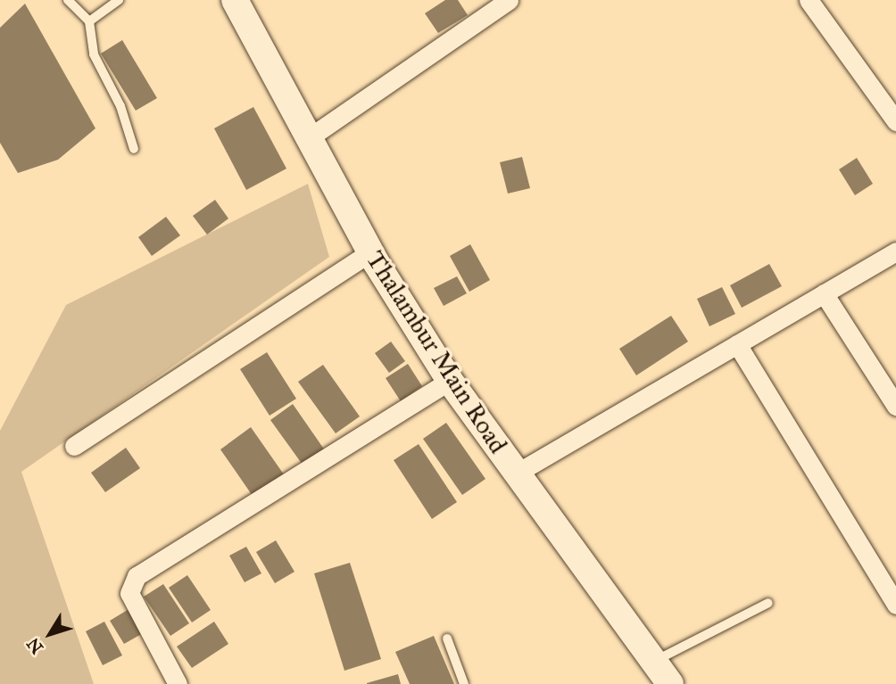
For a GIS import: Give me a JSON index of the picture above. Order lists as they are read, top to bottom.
{
  "streets": {
    "street": ["Thalambur Main Road"]
  },
  "north": "bottom left"
}
